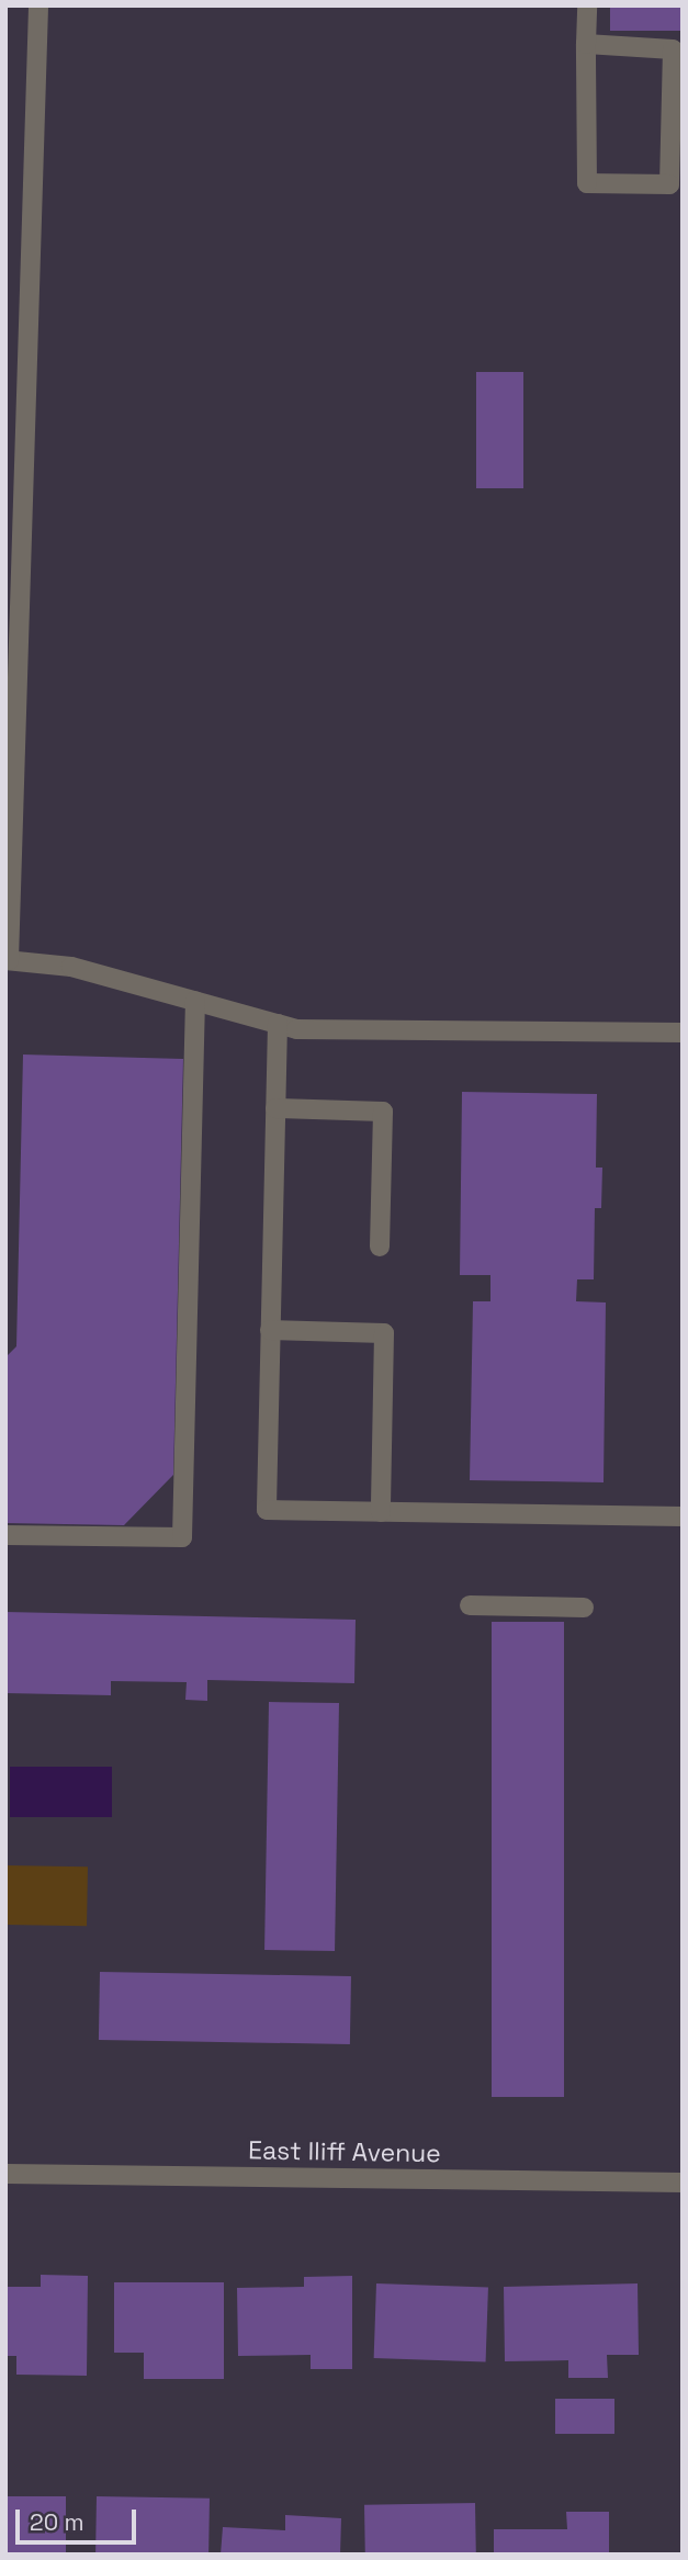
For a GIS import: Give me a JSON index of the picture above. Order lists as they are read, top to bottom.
{
  "streets": {
    "street": ["East Iliff Avenue"]
  },
  "scale_bar": "20 m"
}
